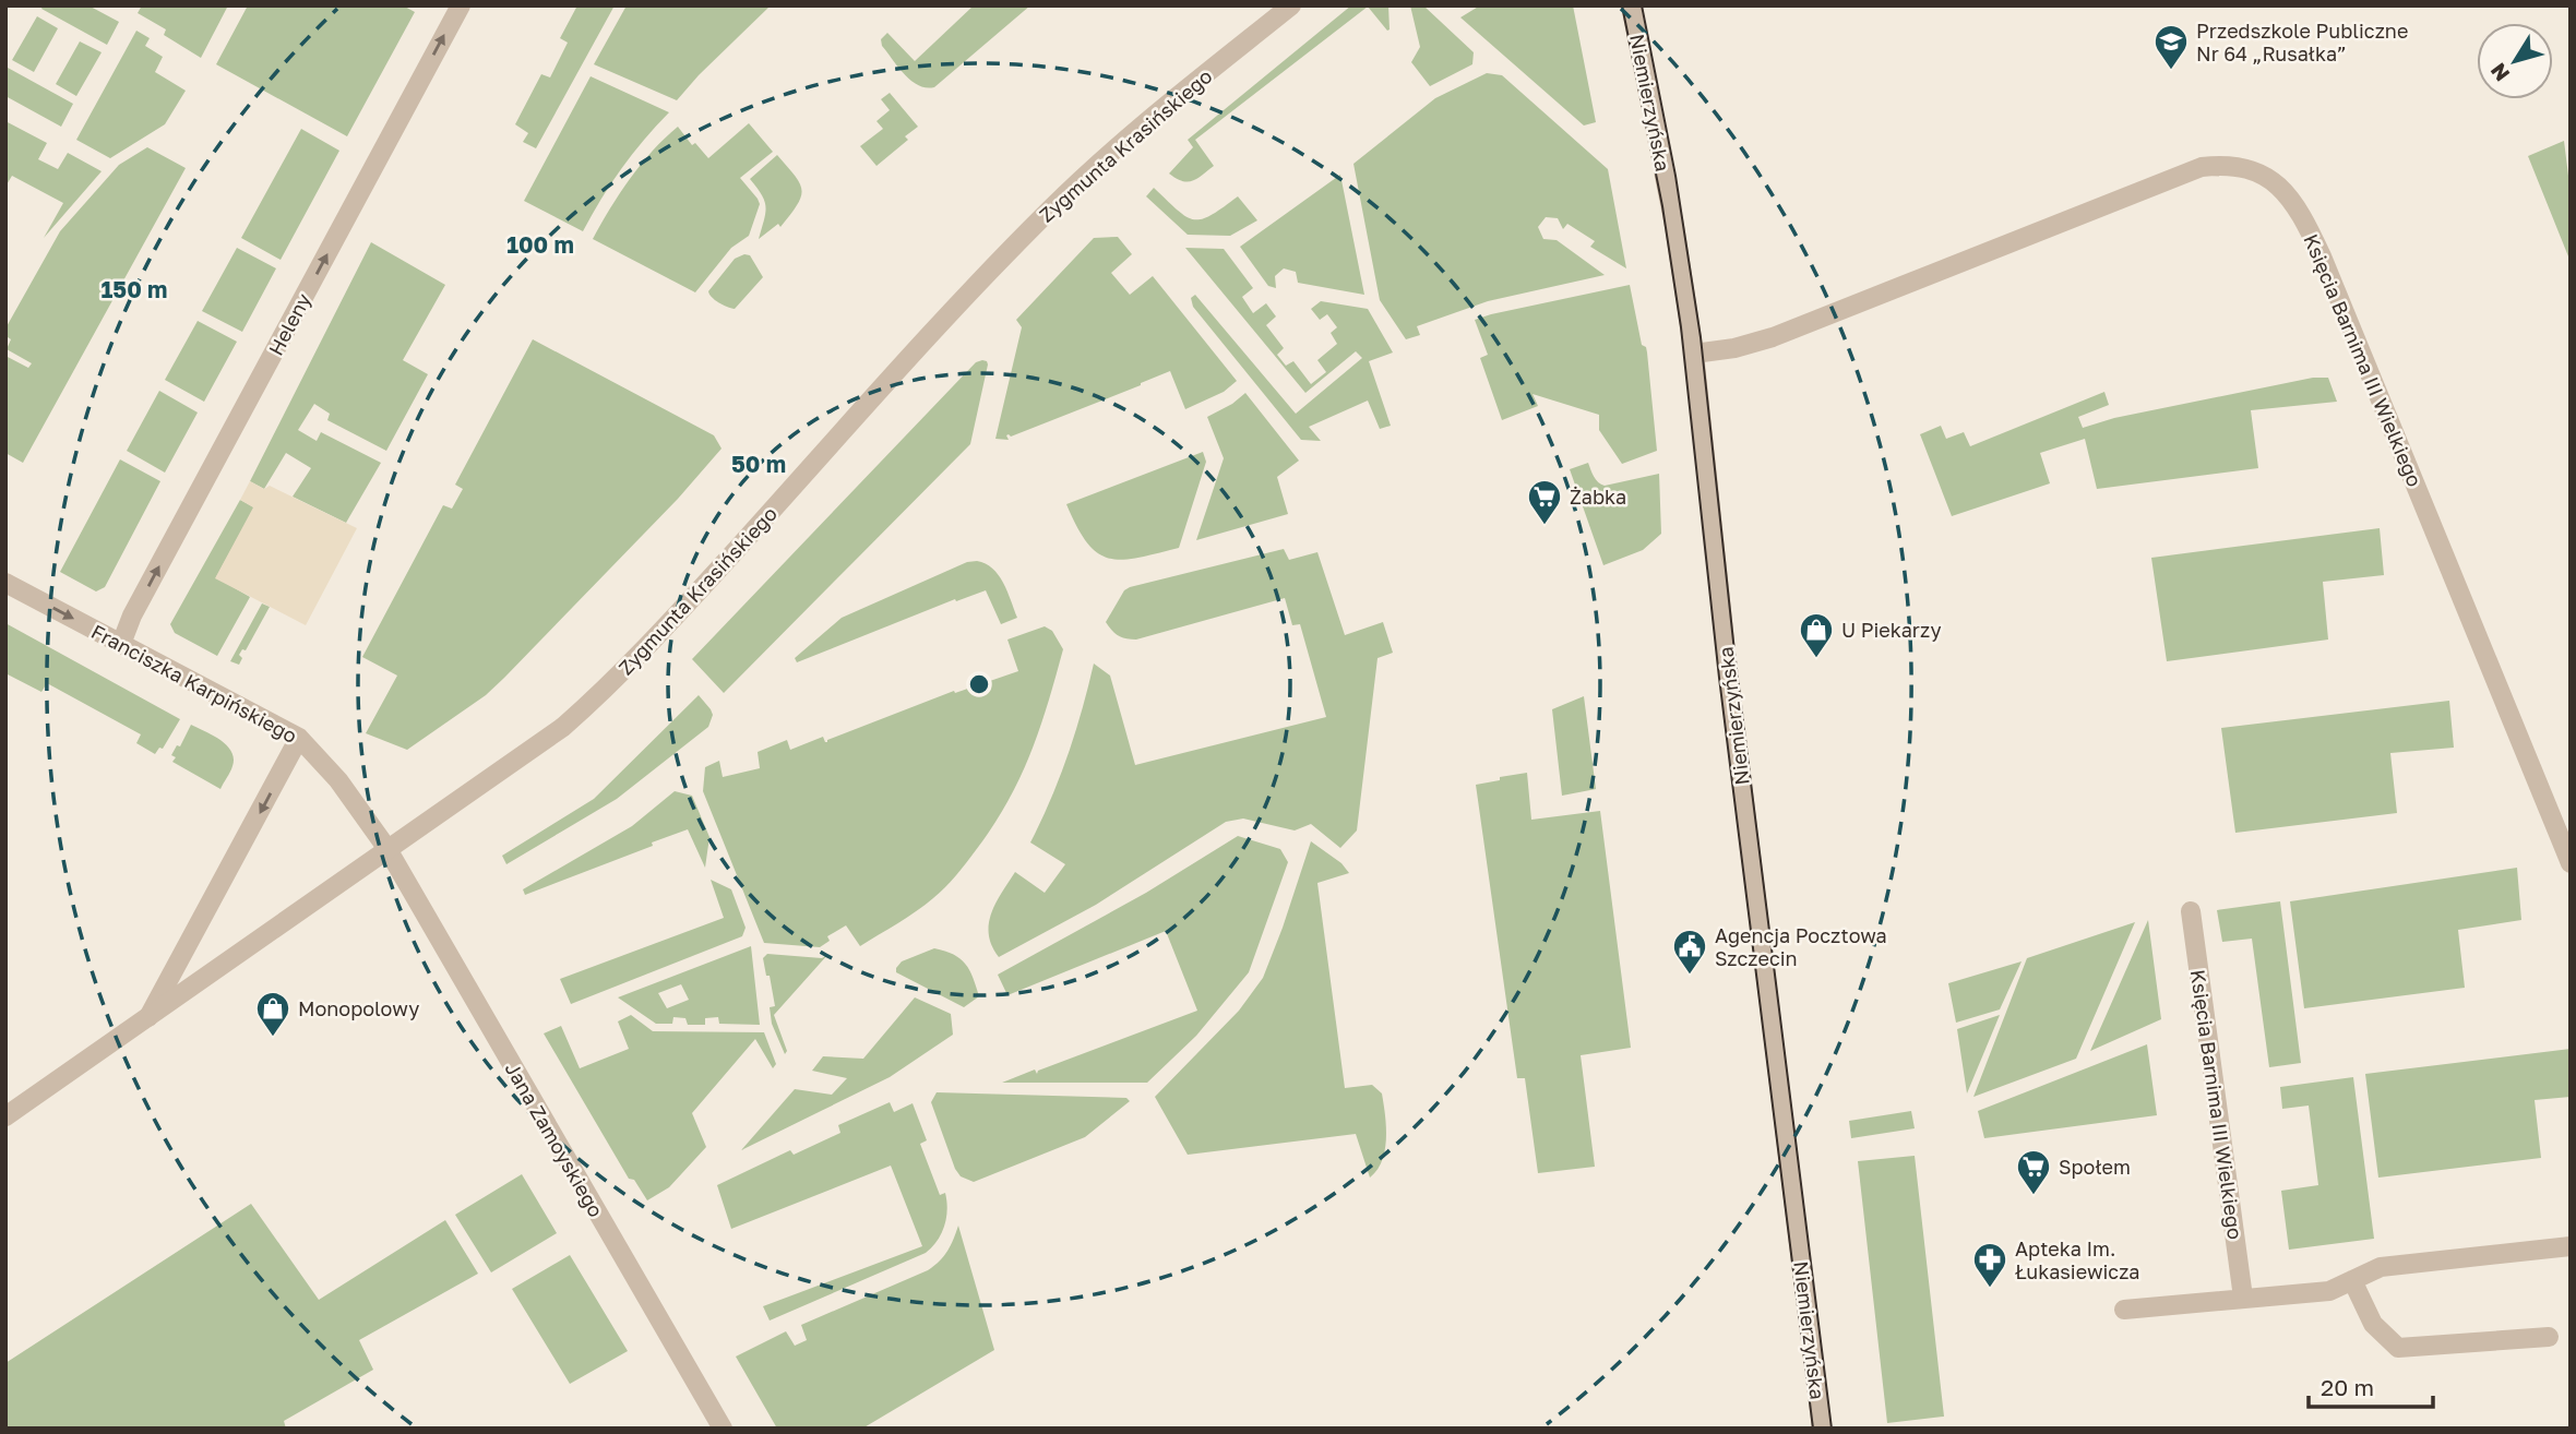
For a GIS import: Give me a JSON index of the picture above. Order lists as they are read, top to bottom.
{
  "streets": {
    "street": [
      "Niemierzyńska",
      "Zygmunta Krasińskiego",
      "Heleny",
      "Księcia Barnima III Wielkiego",
      "Franciszka Karpińskiego",
      "Jana Zamoyskiego"
    ]
  },
  "crossings": [
    ["Niemierzyńska", "Księcia Barnima III Wielkiego"],
    ["Zygmunta Krasińskiego", "Franciszka Karpińskiego"],
    ["Zygmunta Krasińskiego", "Jana Zamoyskiego"],
    ["Heleny", "Franciszka Karpińskiego"],
    ["Franciszka Karpińskiego", "Jana Zamoyskiego"]
  ],
  "one_way": ["Heleny"],
  "places": {
    "school or university": ["Przedszkole Publiczne Nr 64 „Rusałka”"],
    "supermarket": ["Żabka", "Społem"],
    "shop": ["U Piekarzy", "Monopolowy"],
    "public building": ["Agencja Pocztowa Szczecin"],
    "pharmacy": ["Apteka Im. Łukasiewicza"]
  },
  "scale_bar": "20 m",
  "north": "bottom left",
  "rings": ["100 m", "150 m", "50 m"]
}
